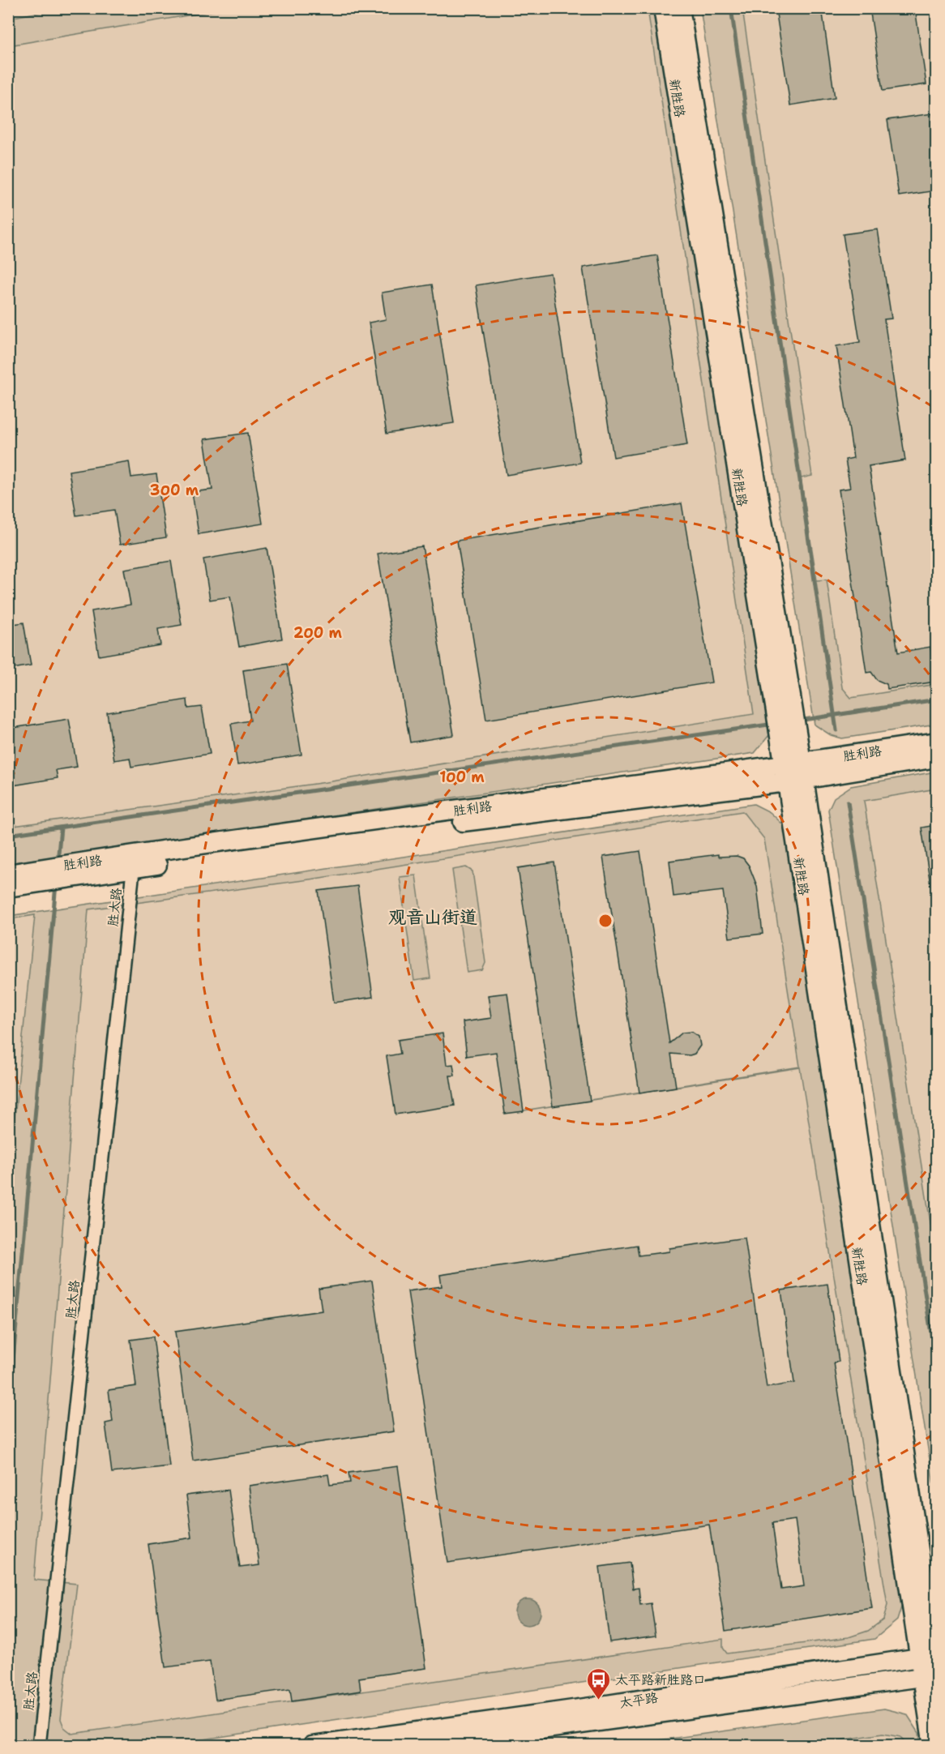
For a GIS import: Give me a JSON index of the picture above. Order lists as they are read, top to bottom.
{
  "streets": {
    "street": [
      "新胜路",
      "胜利路",
      "胜太路",
      "太平路"
    ]
  },
  "crossings": [
    ["新胜路", "胜利路"],
    ["新胜路", "太平路"],
    ["胜利路", "胜太路"]
  ],
  "districts": ["观音山街道"],
  "places": {
    "bus stop": ["太平路新胜路口"]
  },
  "rings": ["300 m", "200 m", "100 m"]
}
